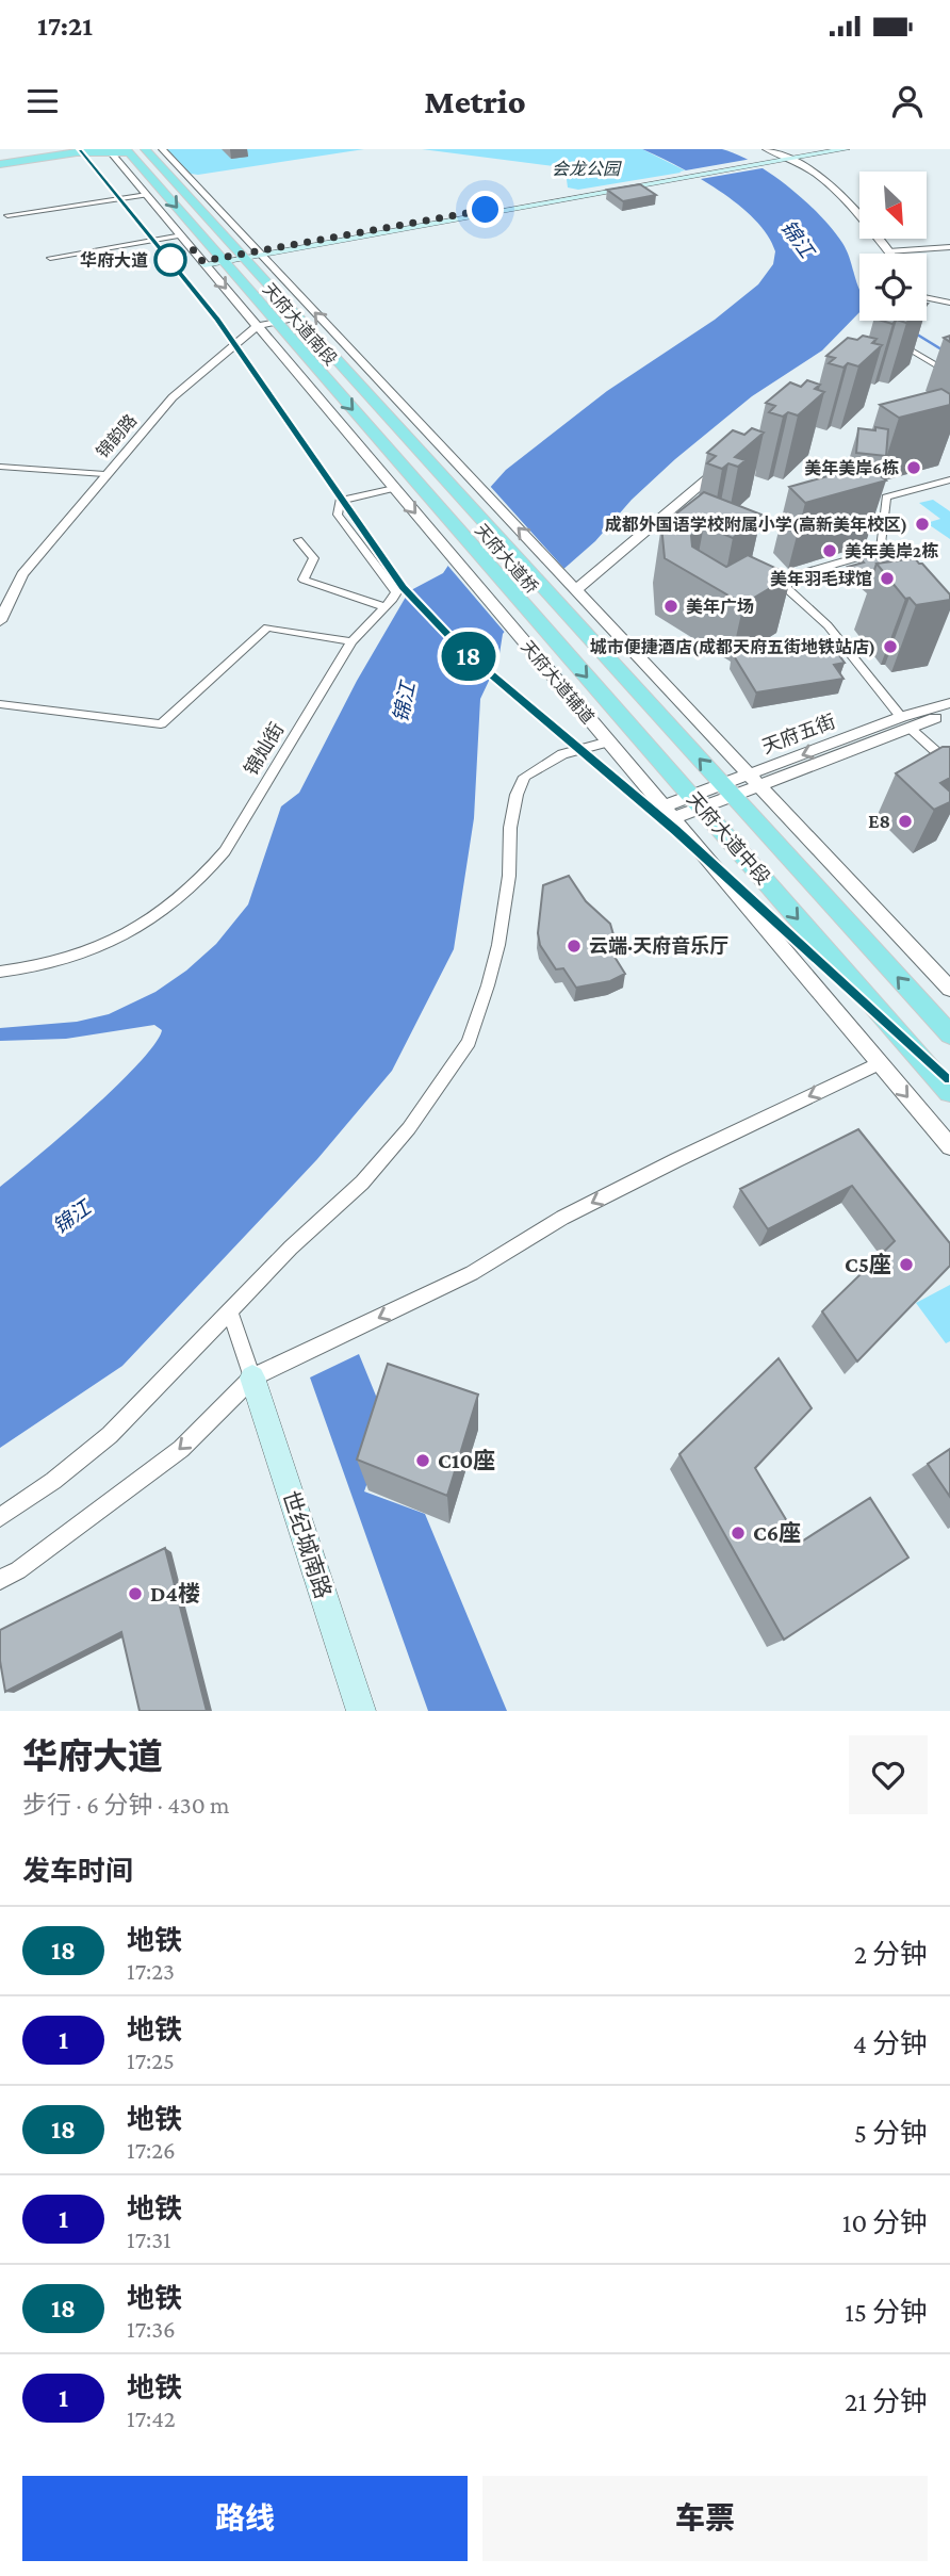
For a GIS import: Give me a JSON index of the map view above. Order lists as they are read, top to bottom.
{
  "streets": {
    "main road": [
      "天府大道南段",
      "天府大道桥",
      "天府大道中段",
      "世纪城南路"
    ],
    "street": [
      "锦韵路",
      "天府大道辅道",
      "天府五街",
      "锦灿街"
    ]
  },
  "crossings": [
    ["天府大道南段", "锦韵路"],
    ["天府大道南段", "天府大道桥"],
    ["天府大道南段", "天府大道中段"],
    ["锦韵路", "天府大道辅道"],
    ["天府大道桥", "天府大道中段"],
    ["天府大道辅道", "天府五街"],
    ["天府五街", "天府大道中段"]
  ],
  "water": ["锦江"],
  "parks": ["会龙公园"],
  "places": [
    "华府大道",
    "美年美岸6栋",
    "成都外国语学校附属小学(高新美年校区)",
    "美年美岸2栋",
    "美年羽毛球馆",
    "美年广场",
    "城市便捷酒店(成都天府五街地铁站店)",
    "E8",
    "云端·天府音乐厅",
    "C5座",
    "C10座",
    "C6座",
    "D4楼"
  ],
  "lines": ["metro line 18"],
  "north": "bottom right",
  "page": {
    "status": "17:21",
    "header": "Metrio",
    "on_map": "18",
    "heading": [
      ["华府大道", "步行 · 6 分钟 · 430 m"],
      "发车时间"
    ],
    "list": [
      {
        "mark": "18",
        "name": "地铁",
        "note": "17:23",
        "value": "2 分钟"
      },
      {
        "mark": "1",
        "name": "地铁",
        "note": "17:25",
        "value": "4 分钟"
      },
      {
        "mark": "18",
        "name": "地铁",
        "note": "17:26",
        "value": "5 分钟"
      },
      {
        "mark": "1",
        "name": "地铁",
        "note": "17:31",
        "value": "10 分钟"
      },
      {
        "mark": "18",
        "name": "地铁",
        "note": "17:36",
        "value": "15 分钟"
      },
      {
        "mark": "1",
        "name": "地铁",
        "note": "17:42",
        "value": "21 分钟"
      }
    ],
    "buttons": ["路线", "车票"]
  }
}
